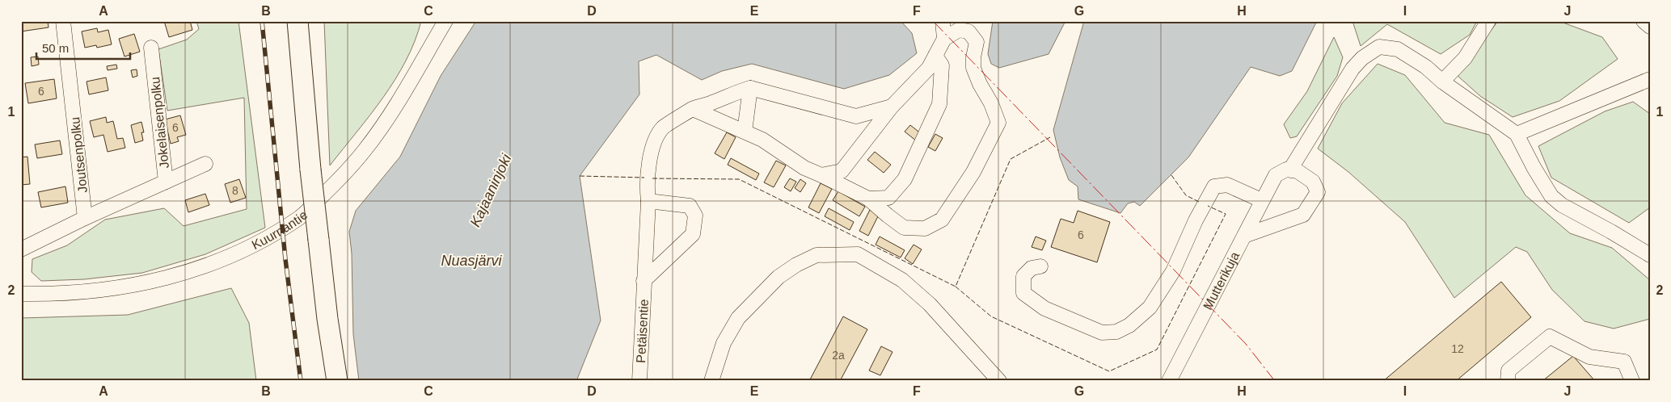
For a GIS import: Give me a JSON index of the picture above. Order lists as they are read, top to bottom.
{
  "streets": {
    "street": [
      "Jokelaisenpolku",
      "Joutsenpolku",
      "Kuurnantie",
      "Mutterikuja",
      "Petäisentie"
    ]
  },
  "crossings": [
    ["Jokelaisenpolku", "Joutsenpolku"]
  ],
  "water": ["Kajaaninjoki", "Nuasjärvi"],
  "house_numbers": [
    "6",
    "6",
    "8",
    "6",
    "12",
    "2a"
  ],
  "scale_bar": "50 m",
  "grid": {
    "columns": [
      "A",
      "B",
      "C",
      "D",
      "E",
      "F",
      "G",
      "H",
      "I",
      "J"
    ],
    "rows": ["1", "2"]
  }
}
